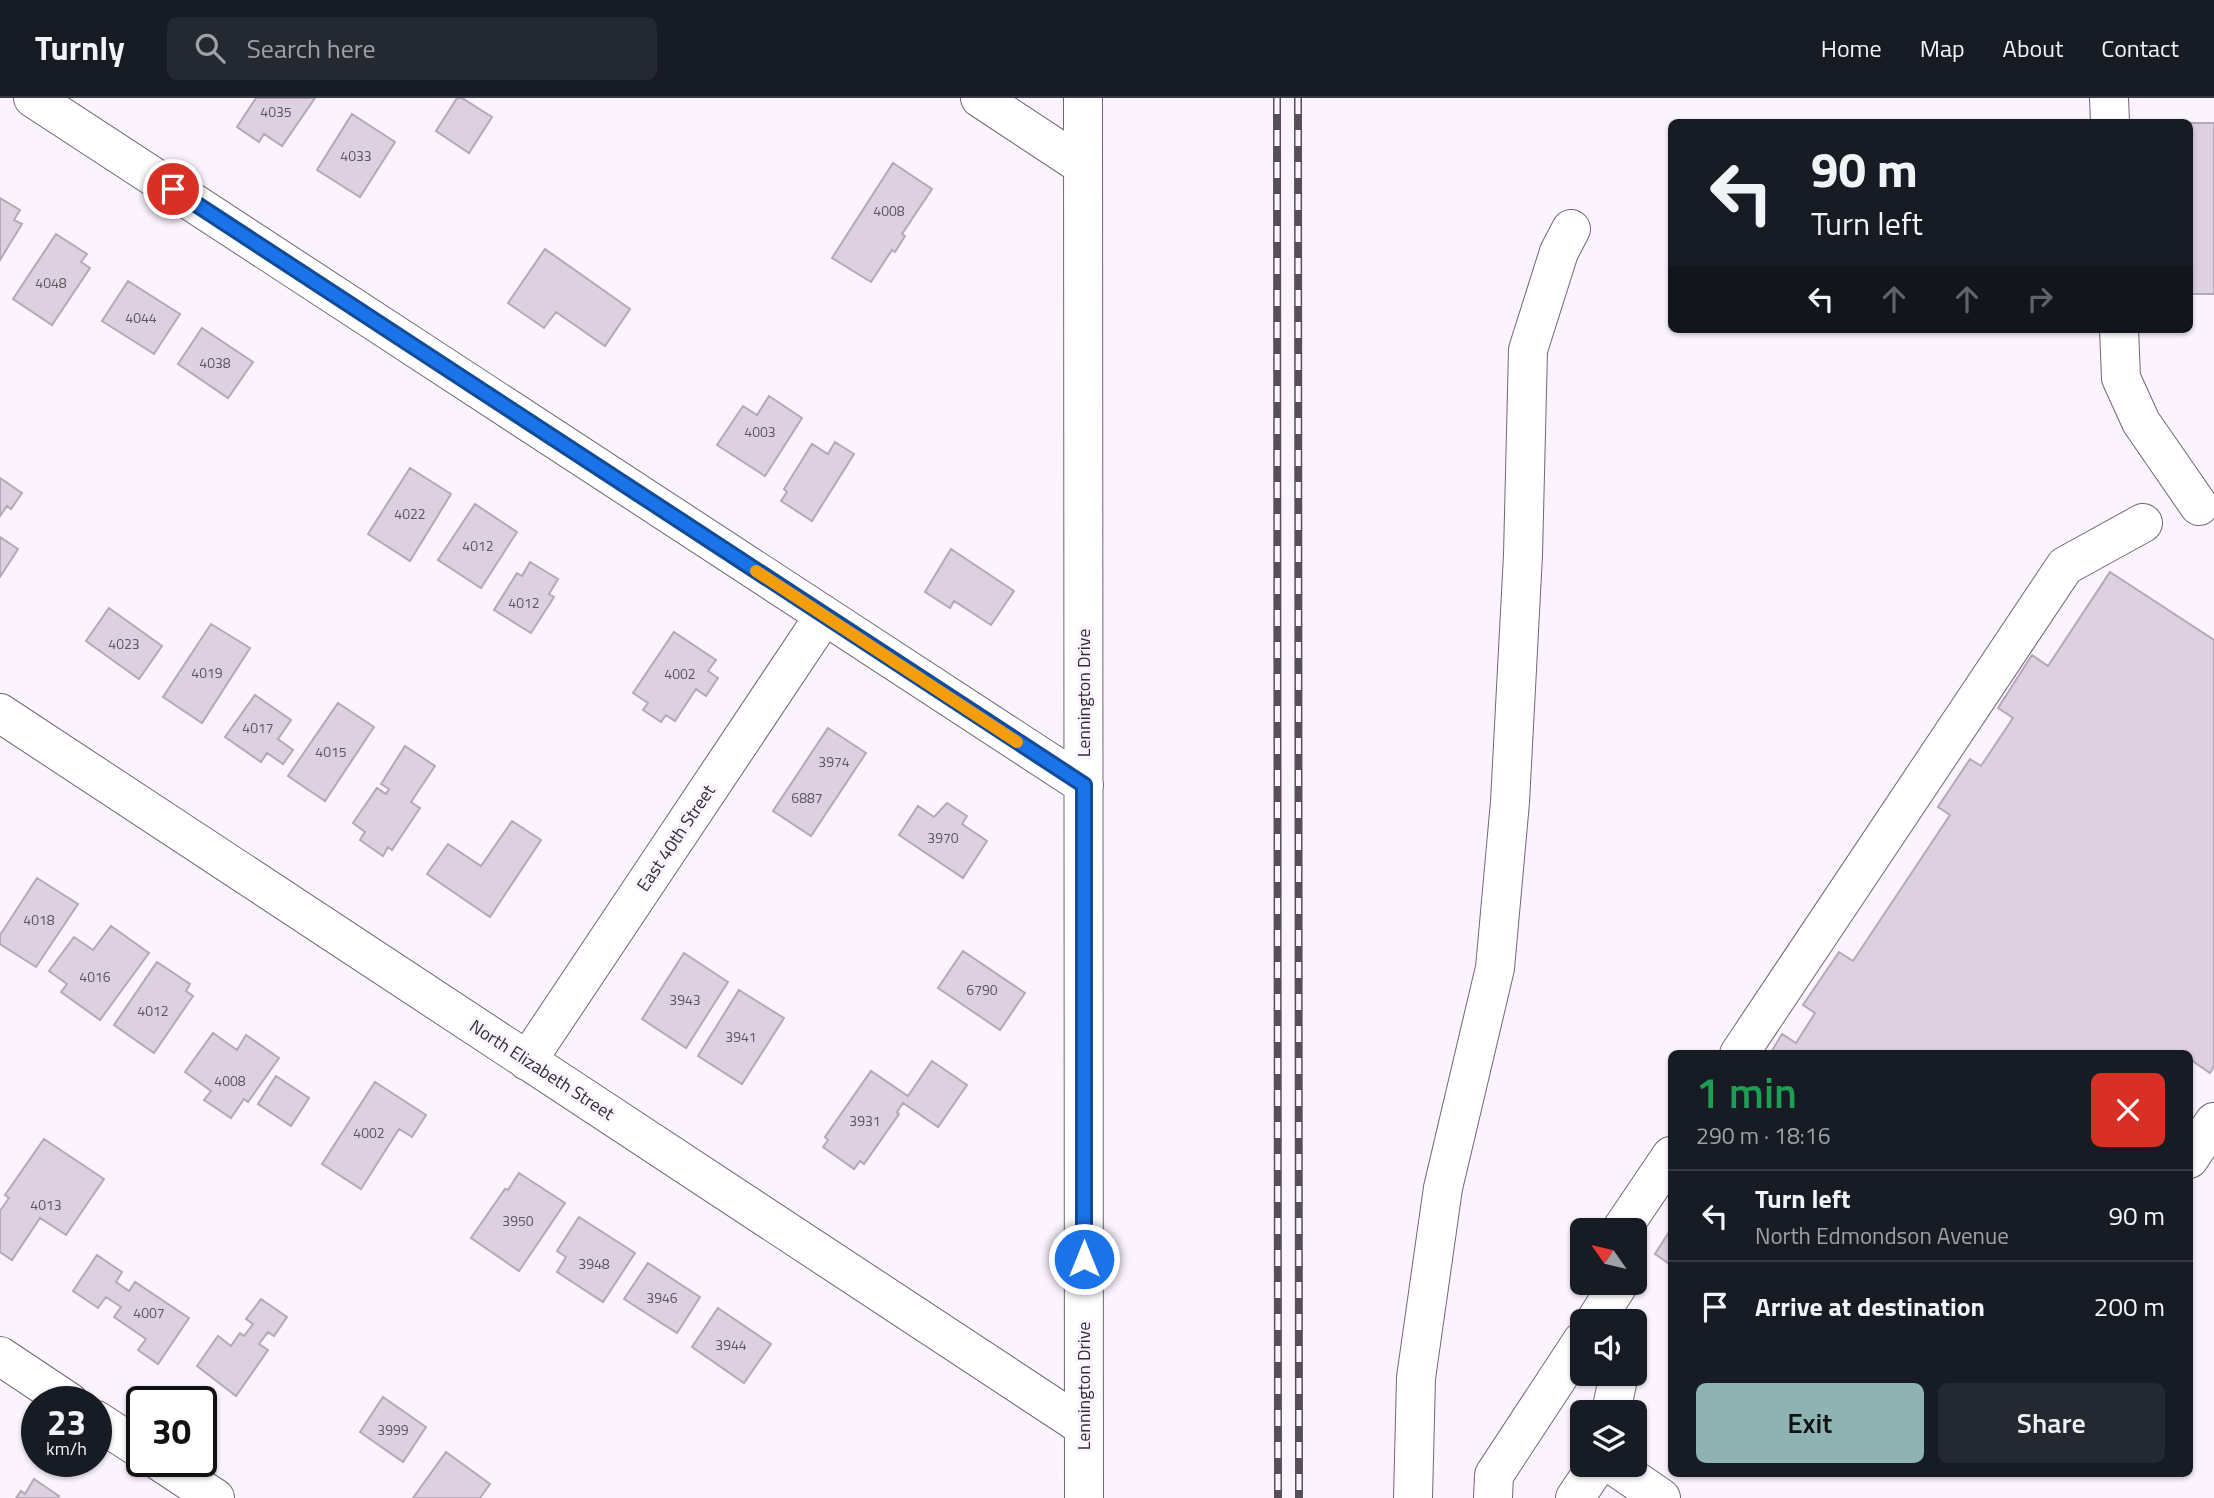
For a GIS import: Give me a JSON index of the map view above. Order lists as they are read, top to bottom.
{
  "streets": {
    "street": ["Lennington Drive", "East 40th Street", "North Elizabeth Street"]
  },
  "crossings": [
    ["Lennington Drive", "North Elizabeth Street"],
    ["East 40th Street", "North Elizabeth Street"]
  ],
  "house_numbers": [
    "4035",
    "4033",
    "4008",
    "4048",
    "4044",
    "4038",
    "4003",
    "4022",
    "4012",
    "4012",
    "4023",
    "4019",
    "4002",
    "4017",
    "4015",
    "3974",
    "6887",
    "3970",
    "4018",
    "4016",
    "6790",
    "3943",
    "4012",
    "3941",
    "4008",
    "3931",
    "4002",
    "4013",
    "3950",
    "3948",
    "3946",
    "4007",
    "3944",
    "3999"
  ],
  "north": "top left",
  "page": {
    "header": "Turnly",
    "search": "Search here",
    "nav": [
      "Home",
      "Map",
      "About",
      "Contact"
    ],
    "turn": ["90 m", "Turn left"],
    "heading": ["1 min", "290 m · 18:16"],
    "list": [
      {
        "name": "Turn left",
        "note": "North Edmondson Avenue",
        "value": "90 m"
      },
      {
        "name": "Arrive at destination",
        "value": "200 m"
      }
    ],
    "buttons": ["Exit", "Share"],
    "speed": "23 km/h",
    "limit": "30"
  }
}
